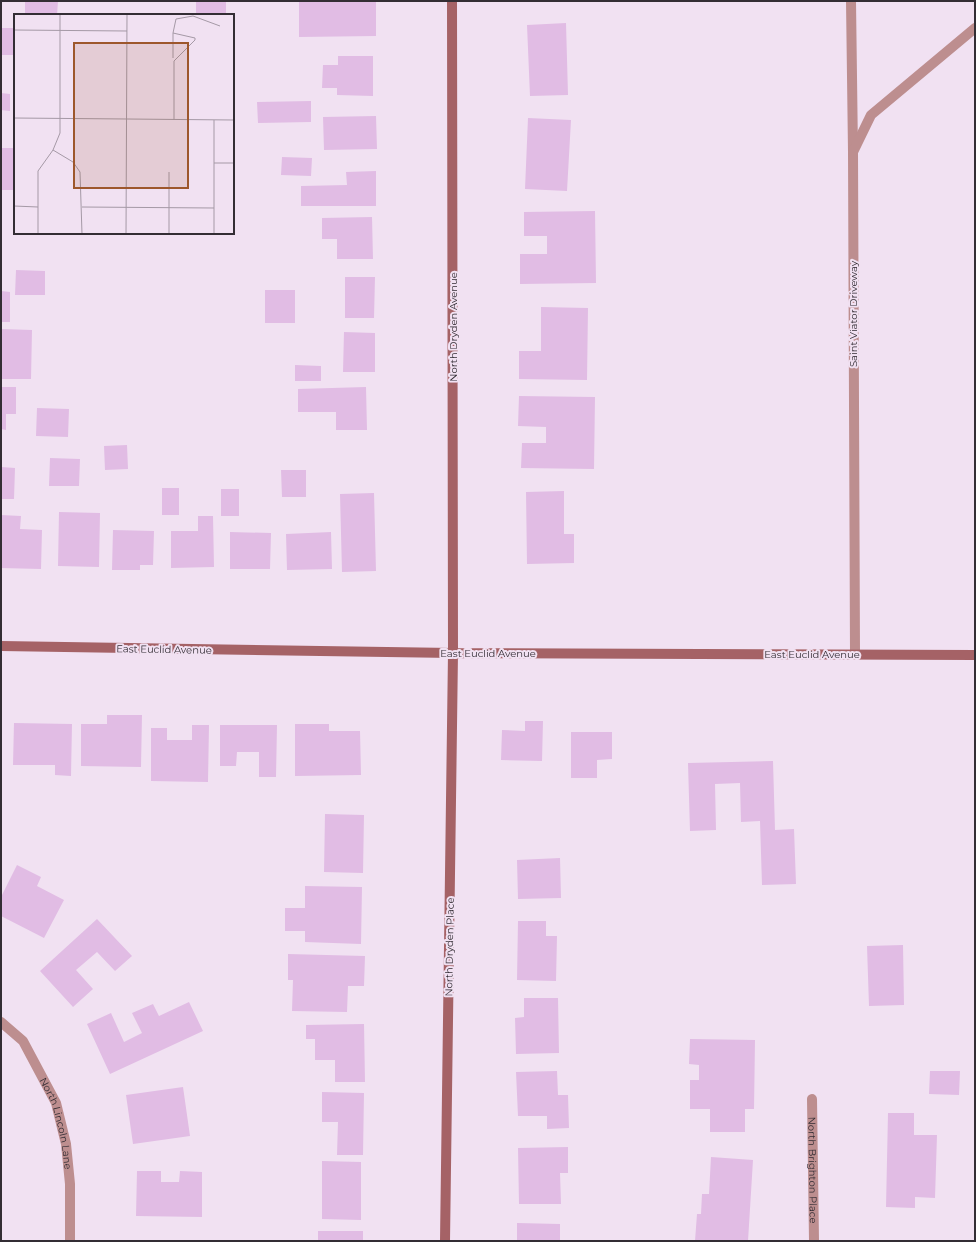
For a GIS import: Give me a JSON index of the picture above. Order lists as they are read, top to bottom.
{
  "streets": {
    "street": [
      "Saint Viator Driveway",
      "North Dryden Avenue",
      "East Euclid Avenue",
      "North Dryden Place",
      "North Lincoln Lane",
      "North Brighton Place"
    ]
  },
  "crossings": [
    ["Saint Viator Driveway", "East Euclid Avenue"],
    ["North Dryden Avenue", "East Euclid Avenue"],
    ["North Dryden Avenue", "North Dryden Place"],
    ["East Euclid Avenue", "North Dryden Place"]
  ]
}
